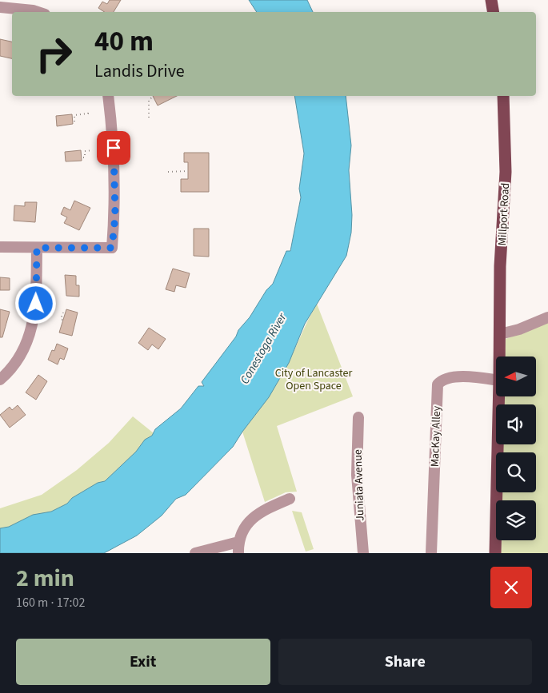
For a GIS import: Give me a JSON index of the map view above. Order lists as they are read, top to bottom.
{
  "streets": {
    "main road": ["Millport Road"],
    "street": ["MacKay Alley", "Juniata Avenue"]
  },
  "water": ["Conestoga River"],
  "parks": ["City of Lancaster Open Space"],
  "north": "left",
  "page": {
    "turn": ["40 m", "Landis Drive"],
    "heading": ["2 min", "160 m · 17:02"],
    "buttons": ["Exit", "Share"]
  }
}
